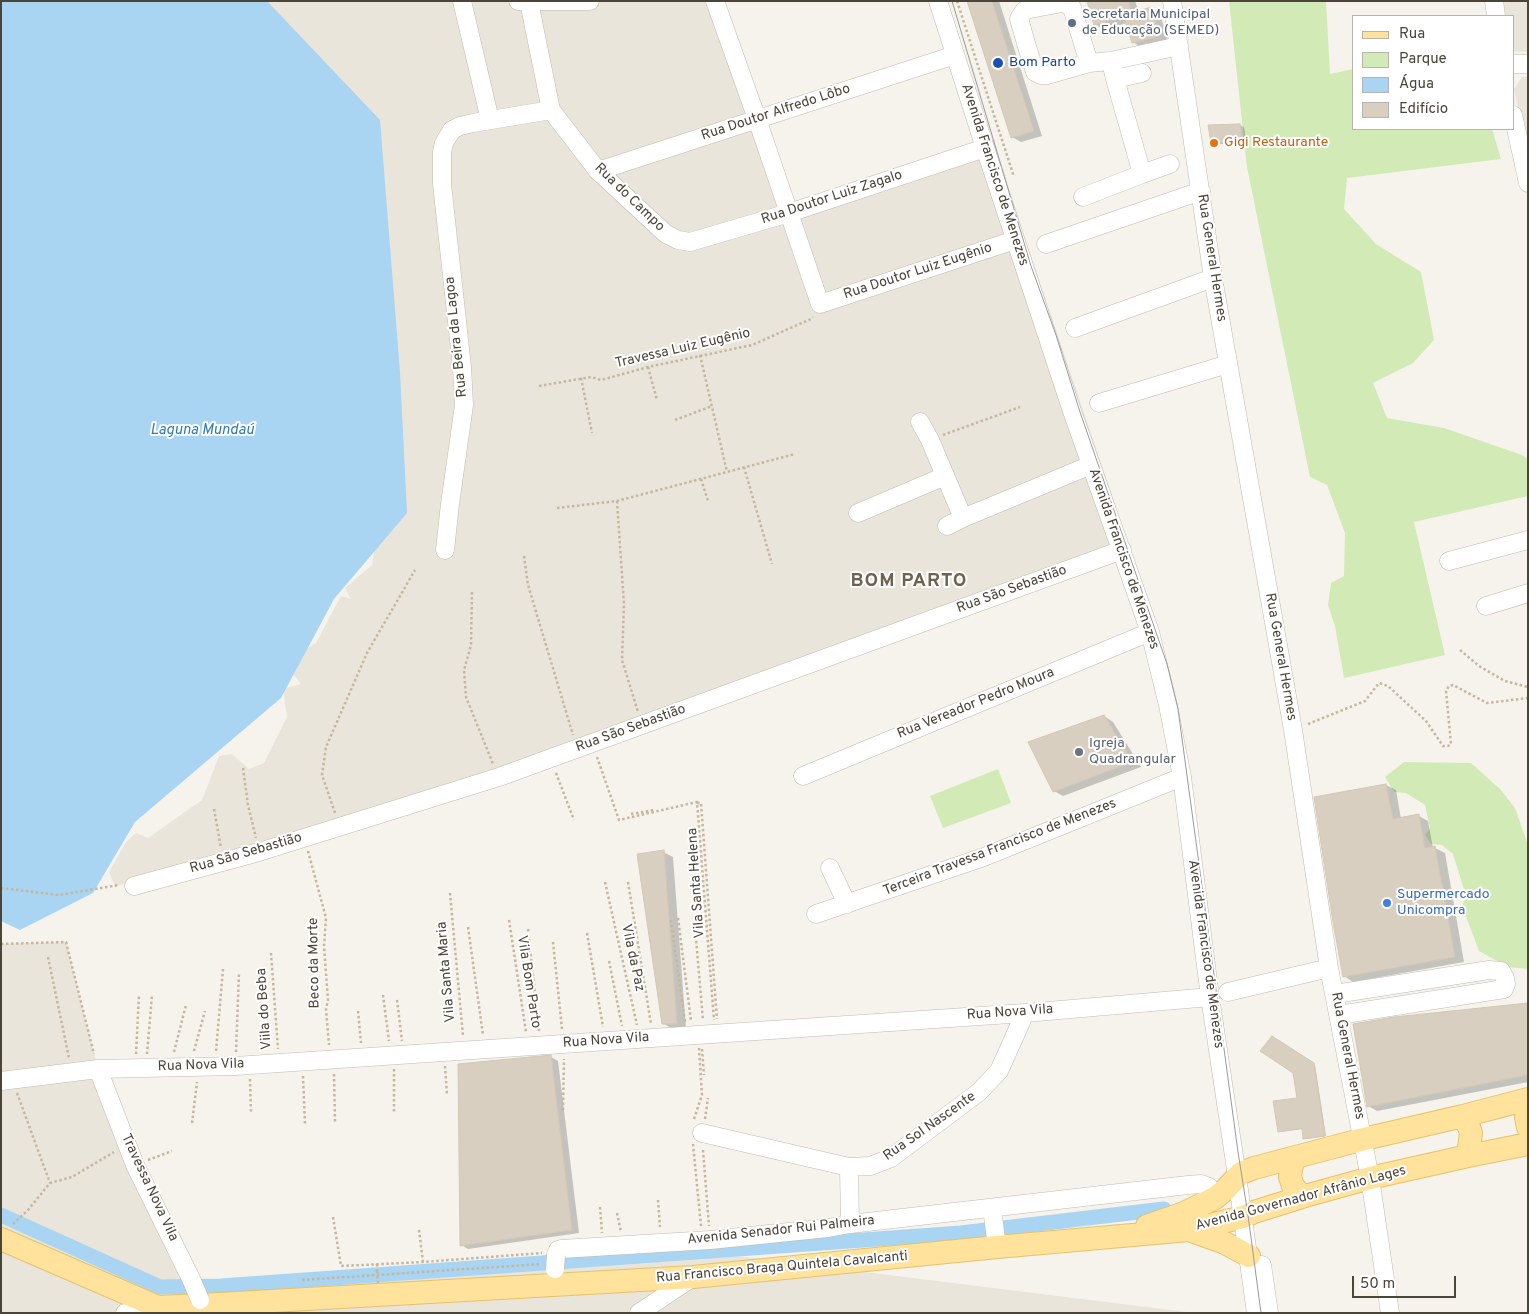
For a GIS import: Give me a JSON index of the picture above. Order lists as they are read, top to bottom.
{
  "streets": {
    "main road": ["Avenida Governador Afrânio Lages", "Rua Francisco Braga Quintela Cavalcanti"],
    "street": [
      "Rua Doutor Alfredo Lôbo",
      "Avenida Francisco de Menezes",
      "Rua do Campo",
      "Rua Doutor Luiz Zagalo",
      "Rua General Hermes",
      "Rua Doutor Luiz Eugênio",
      "Rua Beira da Lagoa",
      "Rua São Sebastião",
      "Rua Vereador Pedro Moura",
      "Terceira Travessa Francisco de Menezes",
      "Rua Nova Vila",
      "Rua Sol Nascente",
      "Travessa Nova Vila",
      "Avenida Senador Rui Palmeira"
    ],
    "path": [
      "Travessa Luiz Eugênio",
      "Vila Santa Helena",
      "Vila da Paz",
      "Beco da Morte",
      "Vila Santa Maria",
      "Vila Bom Parto",
      "Viila do Beba"
    ]
  },
  "crossings": [
    ["Rua Doutor Alfredo Lôbo", "Avenida Francisco de Menezes"],
    ["Rua Doutor Alfredo Lôbo", "Rua do Campo"],
    ["Avenida Francisco de Menezes", "Rua Doutor Luiz Zagalo"],
    ["Avenida Francisco de Menezes", "Rua Doutor Luiz Eugênio"],
    ["Avenida Francisco de Menezes", "Rua São Sebastião"],
    ["Avenida Francisco de Menezes", "Rua Vereador Pedro Moura"],
    ["Avenida Francisco de Menezes", "Terceira Travessa Francisco de Menezes"],
    ["Avenida Francisco de Menezes", "Rua Nova Vila"],
    ["Avenida Francisco de Menezes", "Avenida Governador Afrânio Lages"],
    ["Rua do Campo", "Rua Doutor Luiz Zagalo"],
    ["Rua General Hermes", "Avenida Governador Afrânio Lages"],
    ["Rua Doutor Luiz Eugênio", "Travessa Luiz Eugênio"],
    ["Rua São Sebastião", "Beco da Morte"],
    ["Vila Santa Helena", "Rua Nova Vila"],
    ["Vila da Paz", "Rua Nova Vila"],
    ["Beco da Morte", "Rua Nova Vila"],
    ["Vila Santa Maria", "Rua Nova Vila"],
    ["Vila Bom Parto", "Rua Nova Vila"],
    ["Viila do Beba", "Rua Nova Vila"],
    ["Rua Nova Vila", "Rua Sol Nascente"],
    ["Rua Nova Vila", "Travessa Nova Vila"],
    ["Travessa Nova Vila", "Rua Francisco Braga Quintela Cavalcanti"],
    ["Avenida Governador Afrânio Lages", "Avenida Senador Rui Palmeira"],
    ["Avenida Governador Afrânio Lages", "Rua Francisco Braga Quintela Cavalcanti"],
    ["Avenida Senador Rui Palmeira", "Rua Francisco Braga Quintela Cavalcanti"]
  ],
  "districts": ["BOM PARTO"],
  "water": ["Laguna Mundaú"],
  "places": [
    "Secretaria Municipal de Educação (SEMED)",
    "Bom Parto",
    "Gigi Restaurante",
    "Igreja Quadrangular",
    "Supermercado Unicompra"
  ],
  "legend": [
    "Rua",
    "Parque",
    "Água",
    "Edifício"
  ],
  "scale_bar": "50 m"
}
